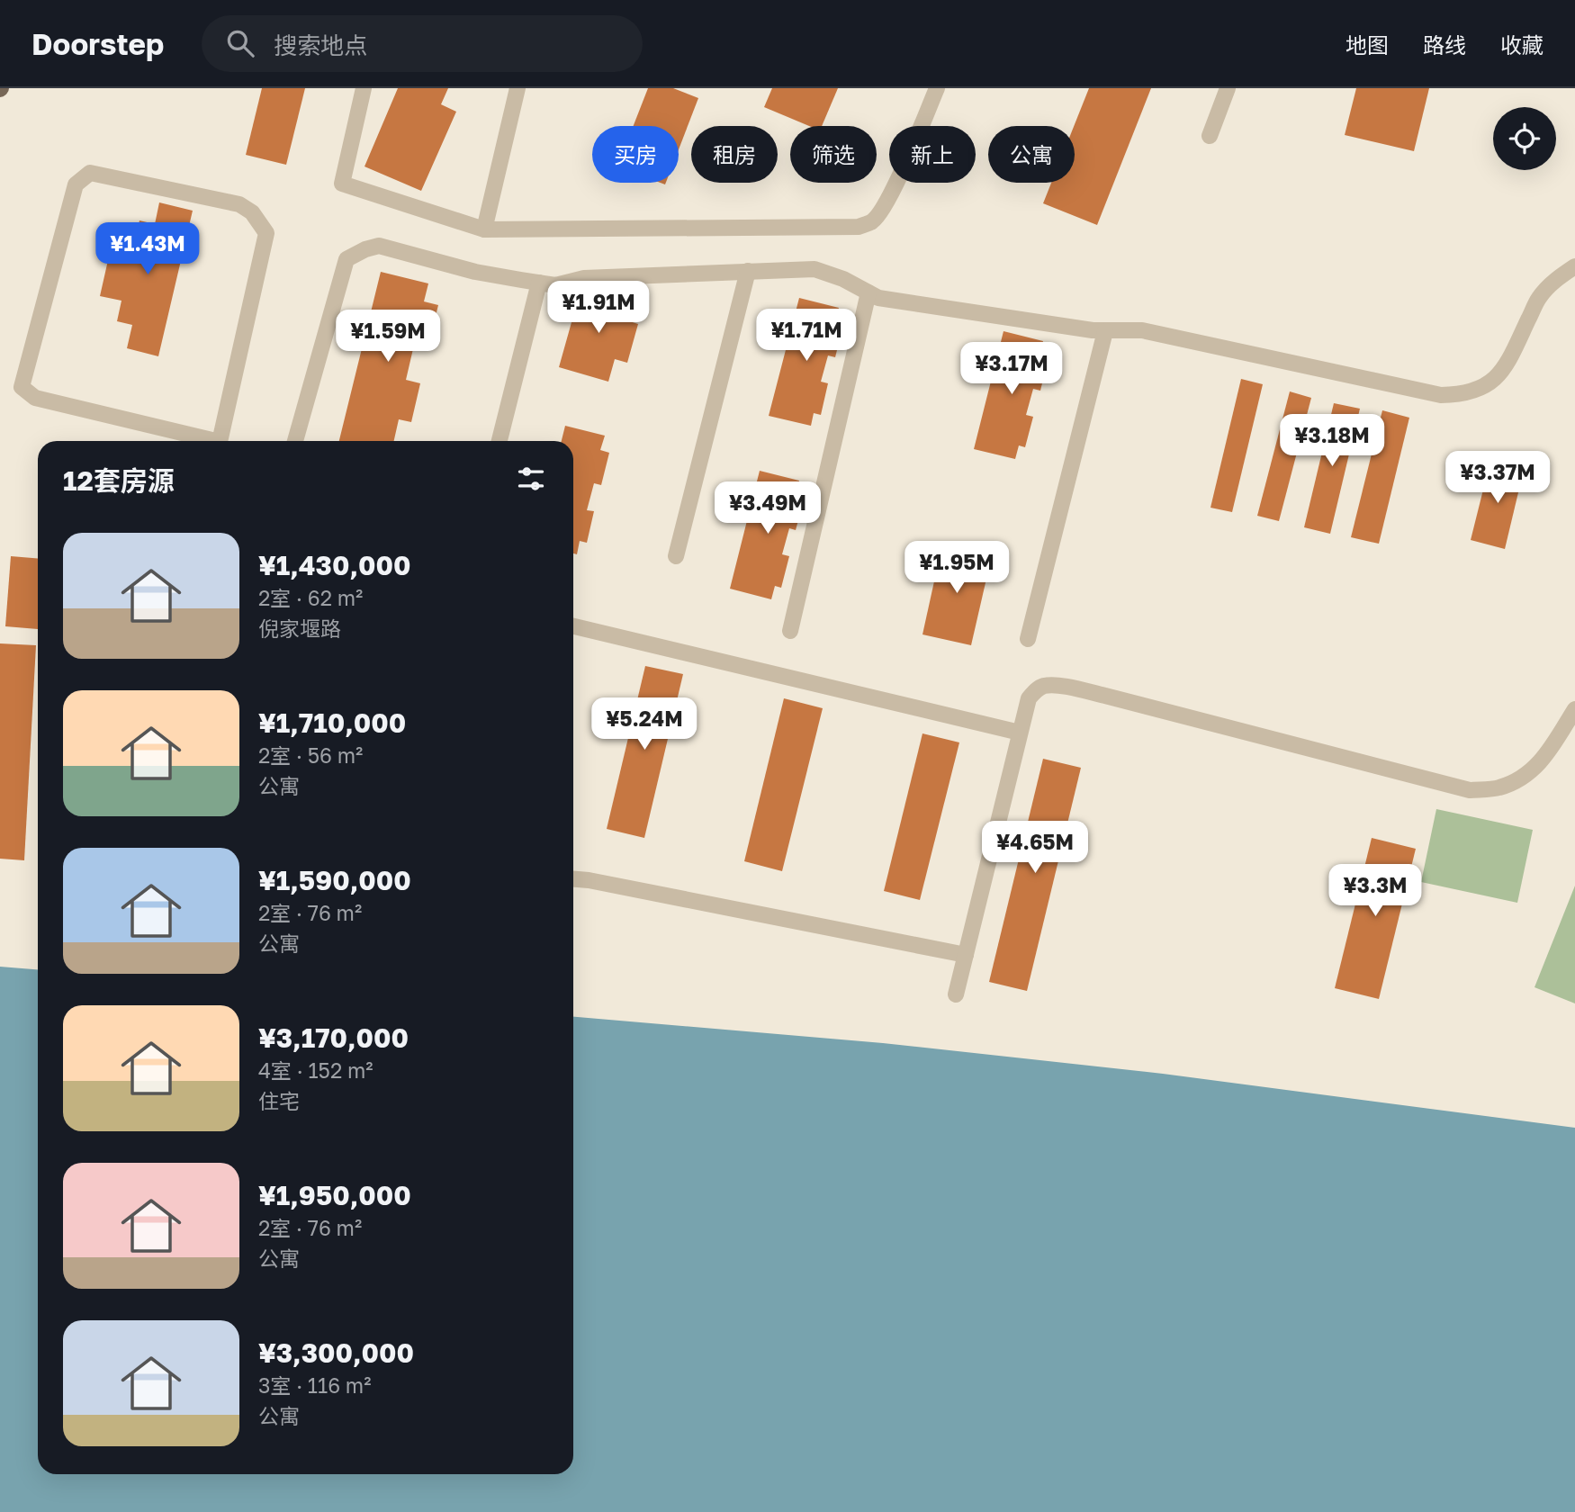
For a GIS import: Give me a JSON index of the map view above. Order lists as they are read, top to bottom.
{
  "page": {
    "header": "Doorstep",
    "search": "搜索地点",
    "nav": ["地图", "路线", "收藏"],
    "chip": [
      "买房",
      "租房",
      "筛选",
      "新上",
      "公寓"
    ],
    "price": [
      "¥1.43M",
      "¥1.91M",
      "¥1.71M",
      "¥1.59M",
      "¥3.17M",
      "¥3.18M",
      "¥3.37M",
      "¥3.49M",
      "¥1.95M",
      "¥5.24M",
      "¥4.65M",
      "¥3.3M"
    ],
    "heading": "12套房源",
    "list": [
      {
        "name": "¥1,430,000",
        "note": "2室 · 62 m² · 倪家堰路"
      },
      {
        "name": "¥1,710,000",
        "note": "2室 · 56 m² · 公寓"
      },
      {
        "name": "¥1,590,000",
        "note": "2室 · 76 m² · 公寓"
      },
      {
        "name": "¥3,170,000",
        "note": "4室 · 152 m² · 住宅"
      },
      {
        "name": "¥1,950,000",
        "note": "2室 · 76 m² · 公寓"
      },
      {
        "name": "¥3,300,000",
        "note": "3室 · 116 m² · 公寓"
      }
    ]
  }
}
